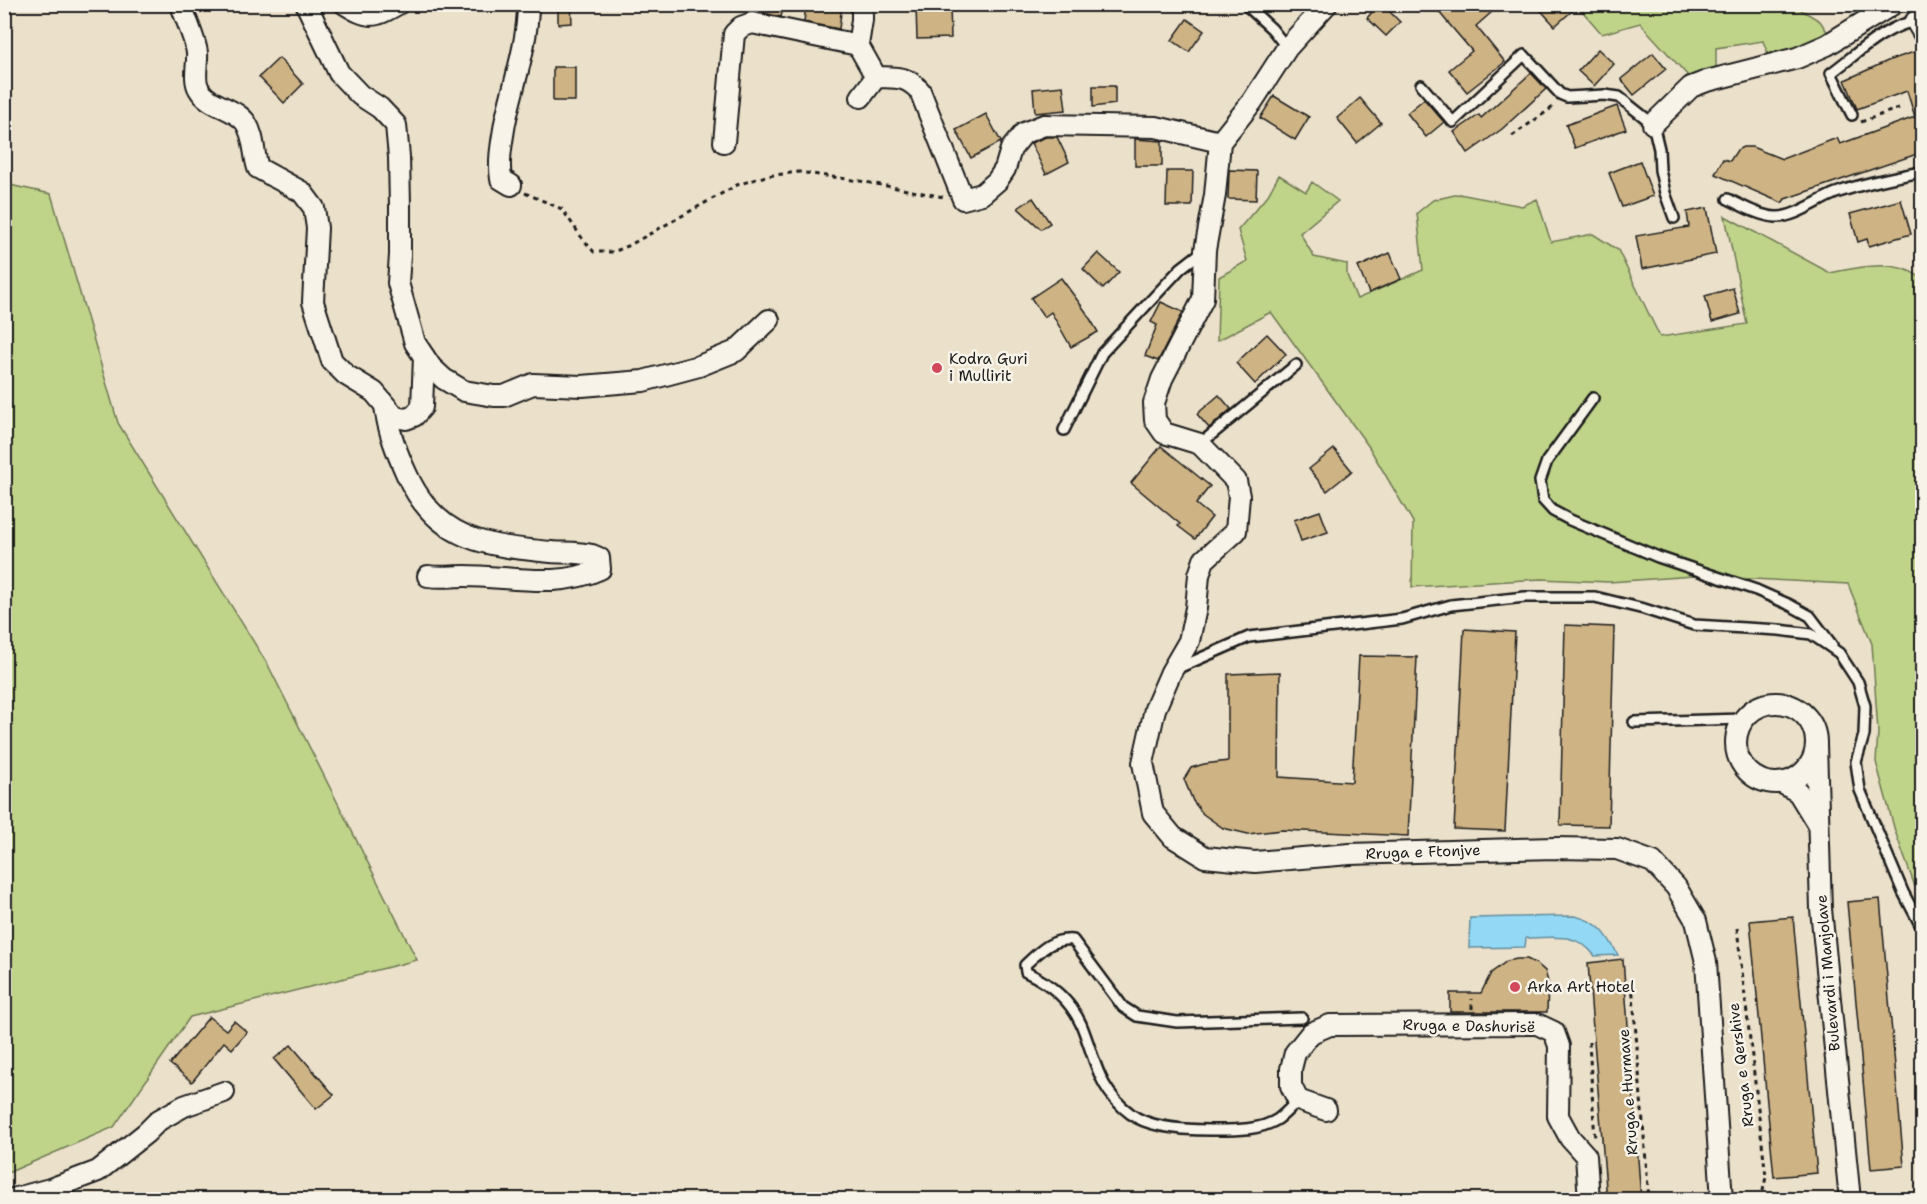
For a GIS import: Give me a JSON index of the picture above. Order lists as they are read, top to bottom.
{
  "streets": {
    "street": ["Rruga e Ftonjve", "Bulevardi i Manjolave", "Rruga e Dashurisë"],
    "path": ["Rruga e Qershive", "Rruga e Hurmave"]
  },
  "places": ["Kodra Guri i Mullirit", "Arka Art Hotel"]
}
